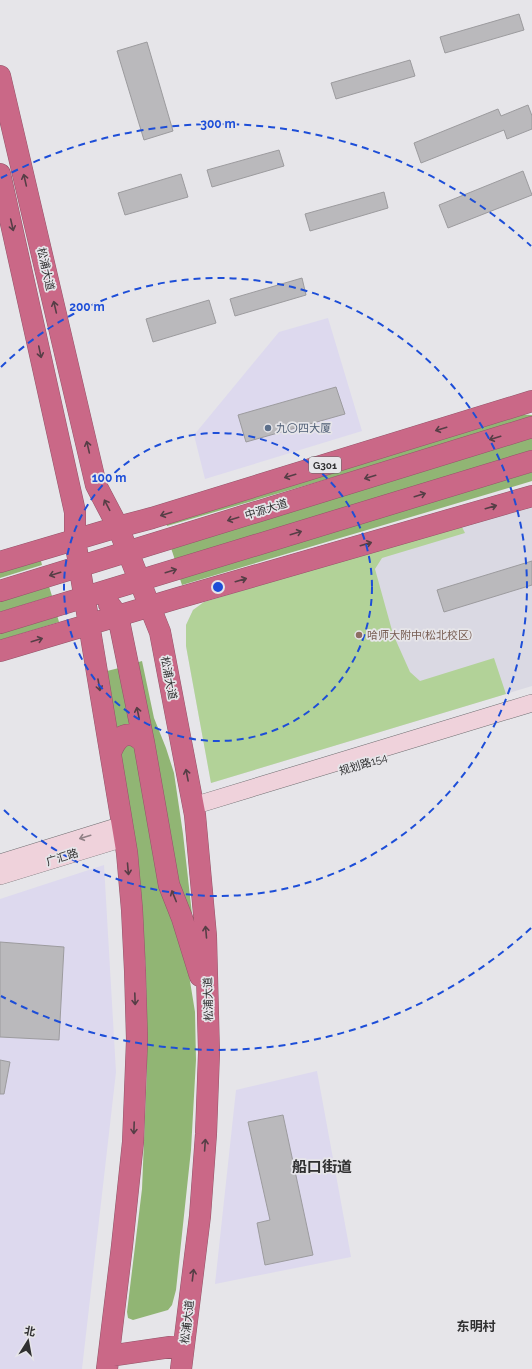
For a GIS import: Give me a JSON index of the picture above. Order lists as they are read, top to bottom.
{
  "streets": {
    "highway": ["松浦大道", "G301", "中源大道"],
    "street": ["规划路154", "广汇路"]
  },
  "crossings": [
    ["松浦大道", "G301"],
    ["松浦大道", "中源大道"],
    ["松浦大道", "规划路154"]
  ],
  "districts": ["船口街道", "东明村"],
  "places": ["九〇四大厦", "哈师大附中(松北校区)"],
  "north": "top",
  "rings": ["300 m", "200 m", "100 m"]
}
